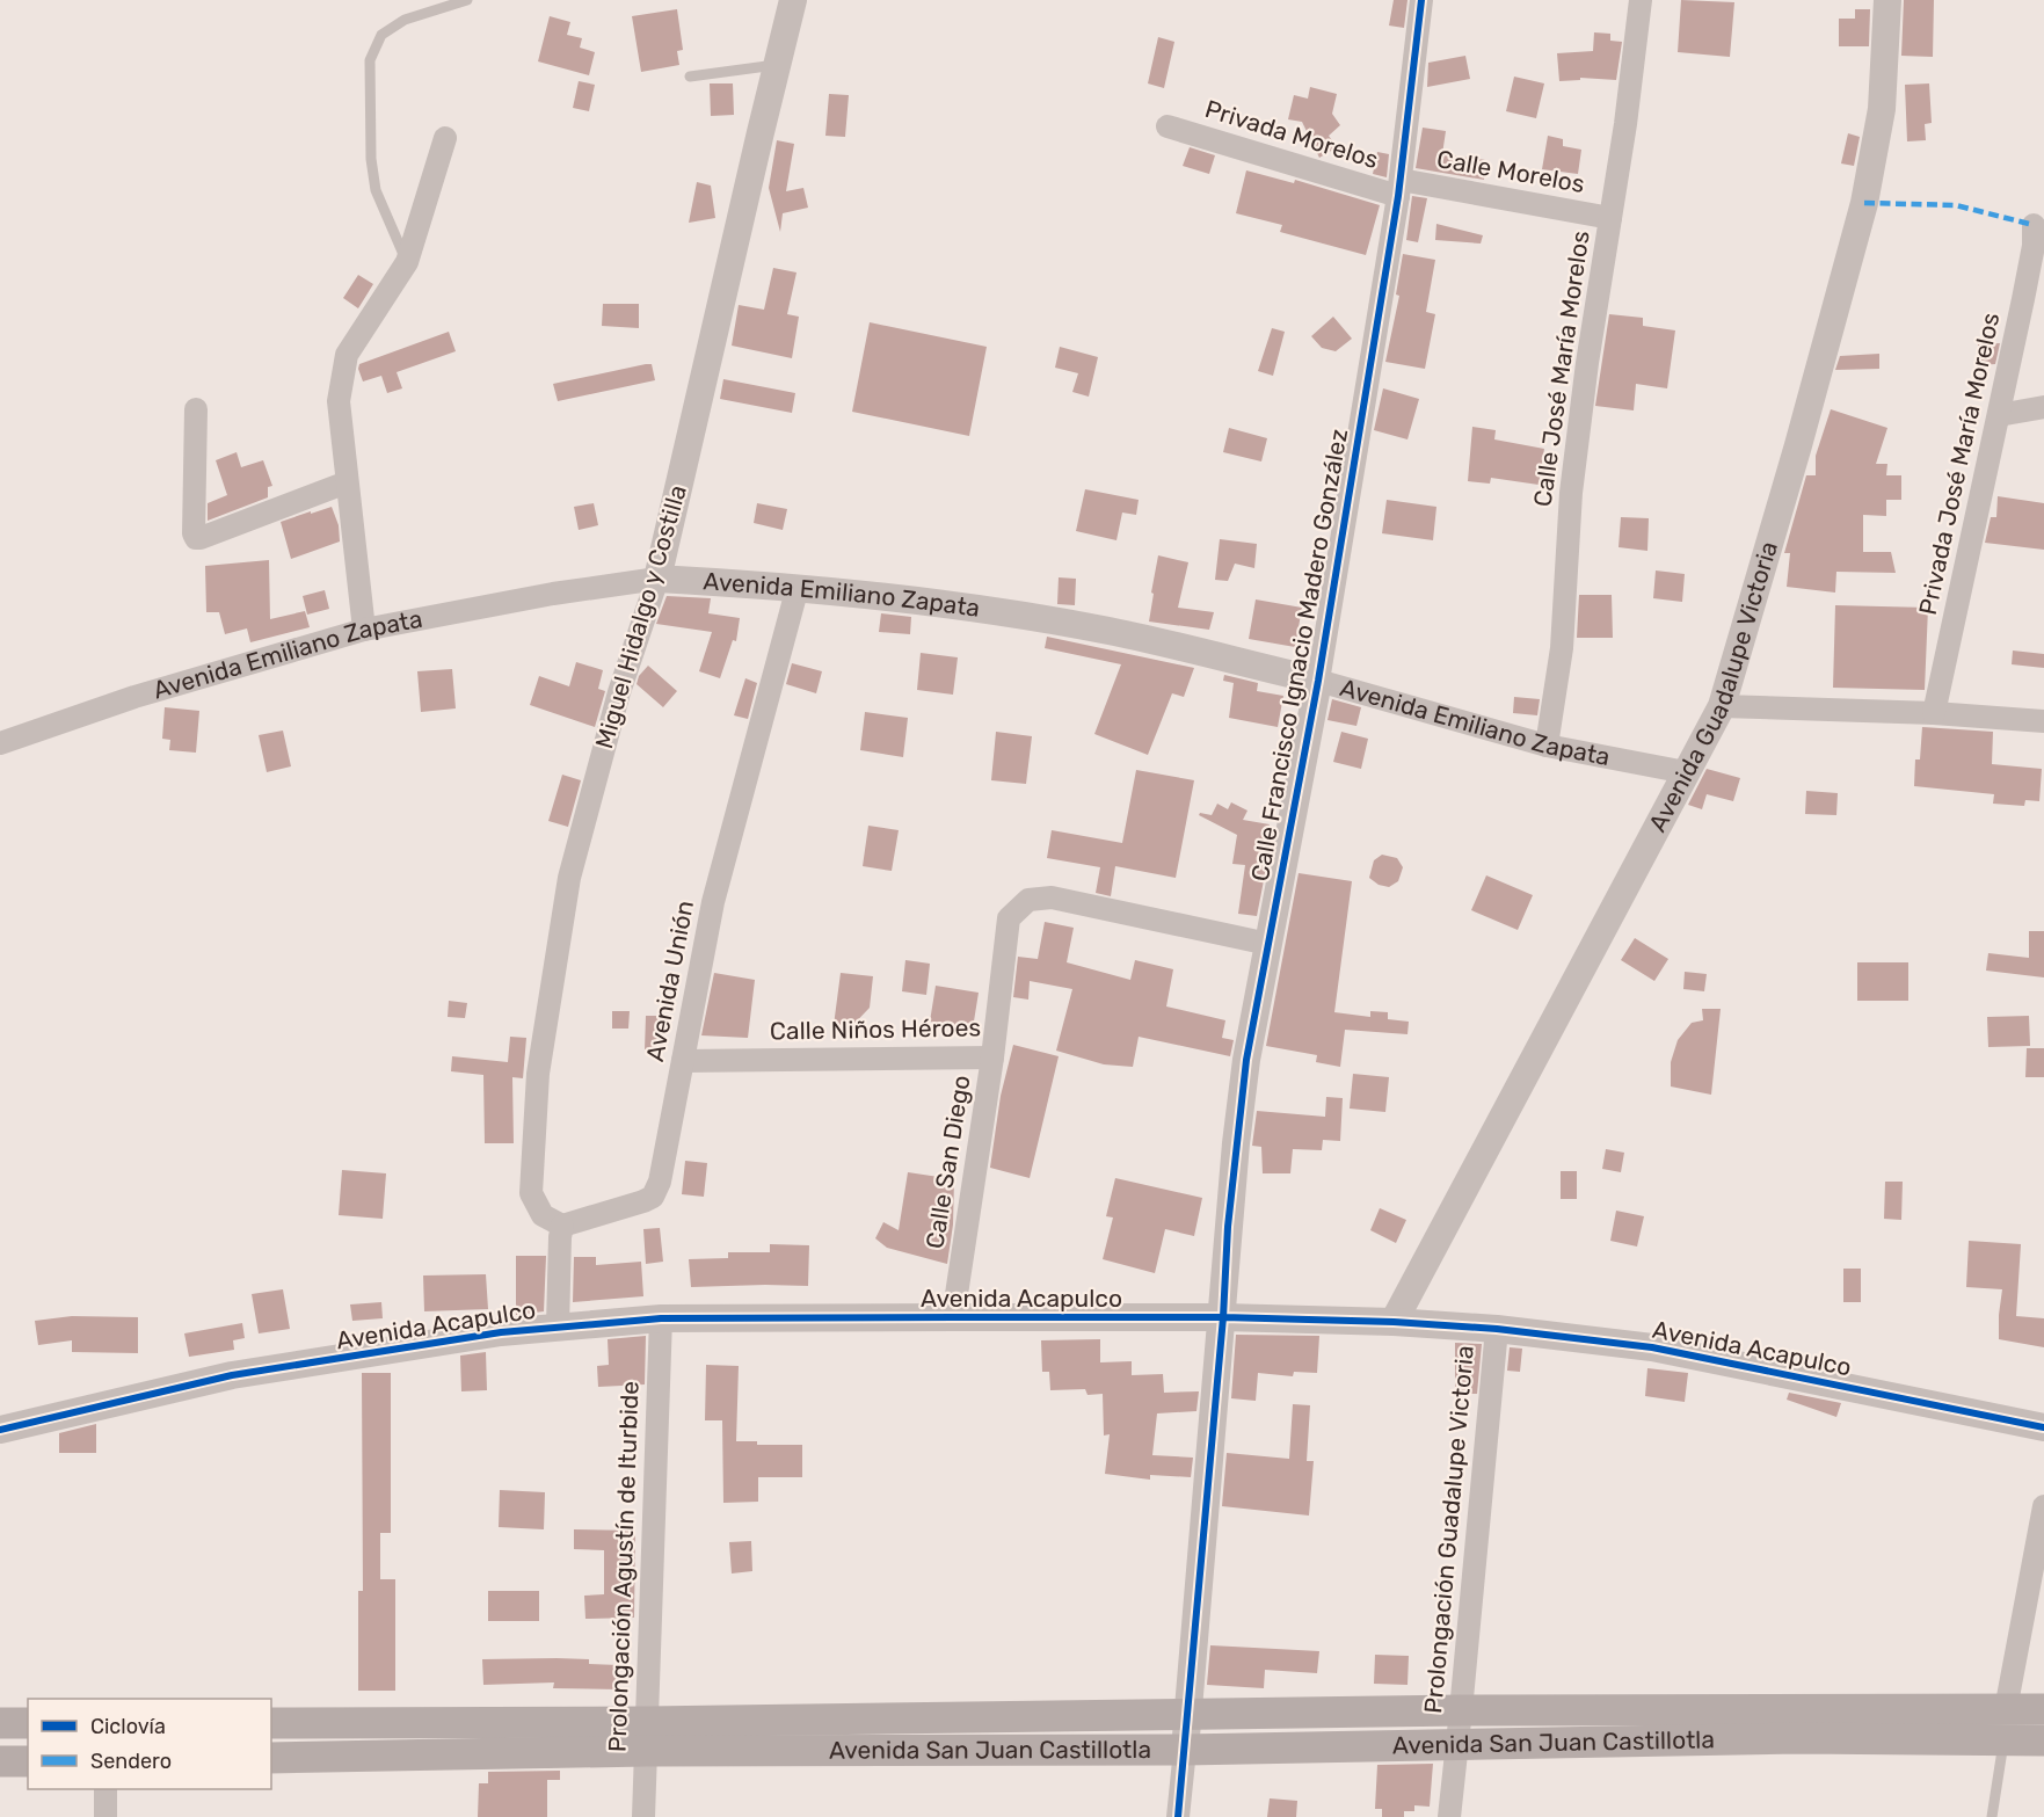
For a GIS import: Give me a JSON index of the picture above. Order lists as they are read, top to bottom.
{
  "streets": {
    "main road": ["Avenida San Juan Castillotla"],
    "street": [
      "Privada Morelos",
      "Calle Morelos",
      "Calle José María Morelos",
      "Privada José María Morelos",
      "Avenida Emiliano Zapata",
      "Miguel Hidalgo y Costilla",
      "Calle Francisco Ignacio Madero González",
      "Avenida Guadalupe Victoria",
      "Avenida Unión",
      "Calle Niños Héroes",
      "Calle San Diego",
      "Avenida Acapulco",
      "Prolongación Guadalupe Victoria",
      "Prolongación Agustín de Iturbide"
    ]
  },
  "crossings": [
    ["Privada Morelos", "Calle Morelos"],
    ["Privada Morelos", "Calle Francisco Ignacio Madero González"],
    ["Calle Morelos", "Calle José María Morelos"],
    ["Calle Morelos", "Calle Francisco Ignacio Madero González"],
    ["Calle José María Morelos", "Avenida Emiliano Zapata"],
    ["Avenida Emiliano Zapata", "Miguel Hidalgo y Costilla"],
    ["Avenida Emiliano Zapata", "Calle Francisco Ignacio Madero González"],
    ["Avenida Emiliano Zapata", "Avenida Guadalupe Victoria"],
    ["Avenida Emiliano Zapata", "Avenida Unión"],
    ["Miguel Hidalgo y Costilla", "Avenida Unión"],
    ["Calle Francisco Ignacio Madero González", "Calle Niños Héroes"],
    ["Calle Francisco Ignacio Madero González", "Avenida Acapulco"],
    ["Calle Francisco Ignacio Madero González", "Avenida San Juan Castillotla"],
    ["Avenida Guadalupe Victoria", "Avenida Acapulco"],
    ["Avenida Unión", "Calle Niños Héroes"],
    ["Calle Niños Héroes", "Calle San Diego"],
    ["Calle San Diego", "Avenida Acapulco"],
    ["Avenida Acapulco", "Prolongación Guadalupe Victoria"],
    ["Avenida Acapulco", "Prolongación Agustín de Iturbide"],
    ["Prolongación Guadalupe Victoria", "Avenida San Juan Castillotla"],
    ["Prolongación Agustín de Iturbide", "Avenida San Juan Castillotla"]
  ],
  "legend": ["Ciclovía", "Sendero"]
}
